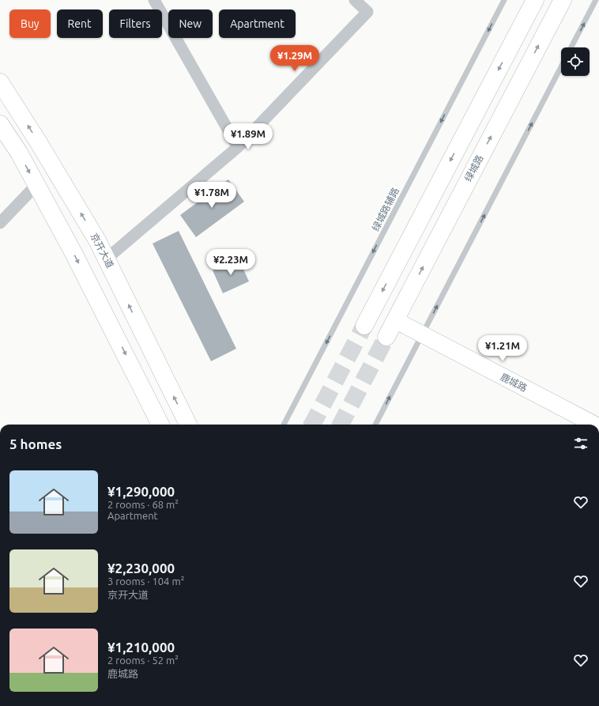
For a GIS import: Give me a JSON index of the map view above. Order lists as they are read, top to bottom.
{
  "streets": {
    "main road": ["绿城路", "京开大道"],
    "street": ["鹿城路"],
    "lane": ["绿城路辅路"]
  },
  "crossings": [
    ["绿城路", "鹿城路"]
  ],
  "one_way": ["绿城路辅路"],
  "page": {
    "chip": [
      "Buy",
      "Rent",
      "Filters",
      "New",
      "Apartment"
    ],
    "price": [
      "¥1.29M",
      "¥1.89M",
      "¥1.78M",
      "¥2.23M",
      "¥1.21M"
    ],
    "heading": "5 homes",
    "list": [
      {
        "name": "¥1,290,000",
        "note": "2 rooms · 68 m² · Apartment"
      },
      {
        "name": "¥2,230,000",
        "note": "3 rooms · 104 m² · 京开大道"
      },
      {
        "name": "¥1,210,000",
        "note": "2 rooms · 52 m² · 鹿城路"
      }
    ]
  }
}
